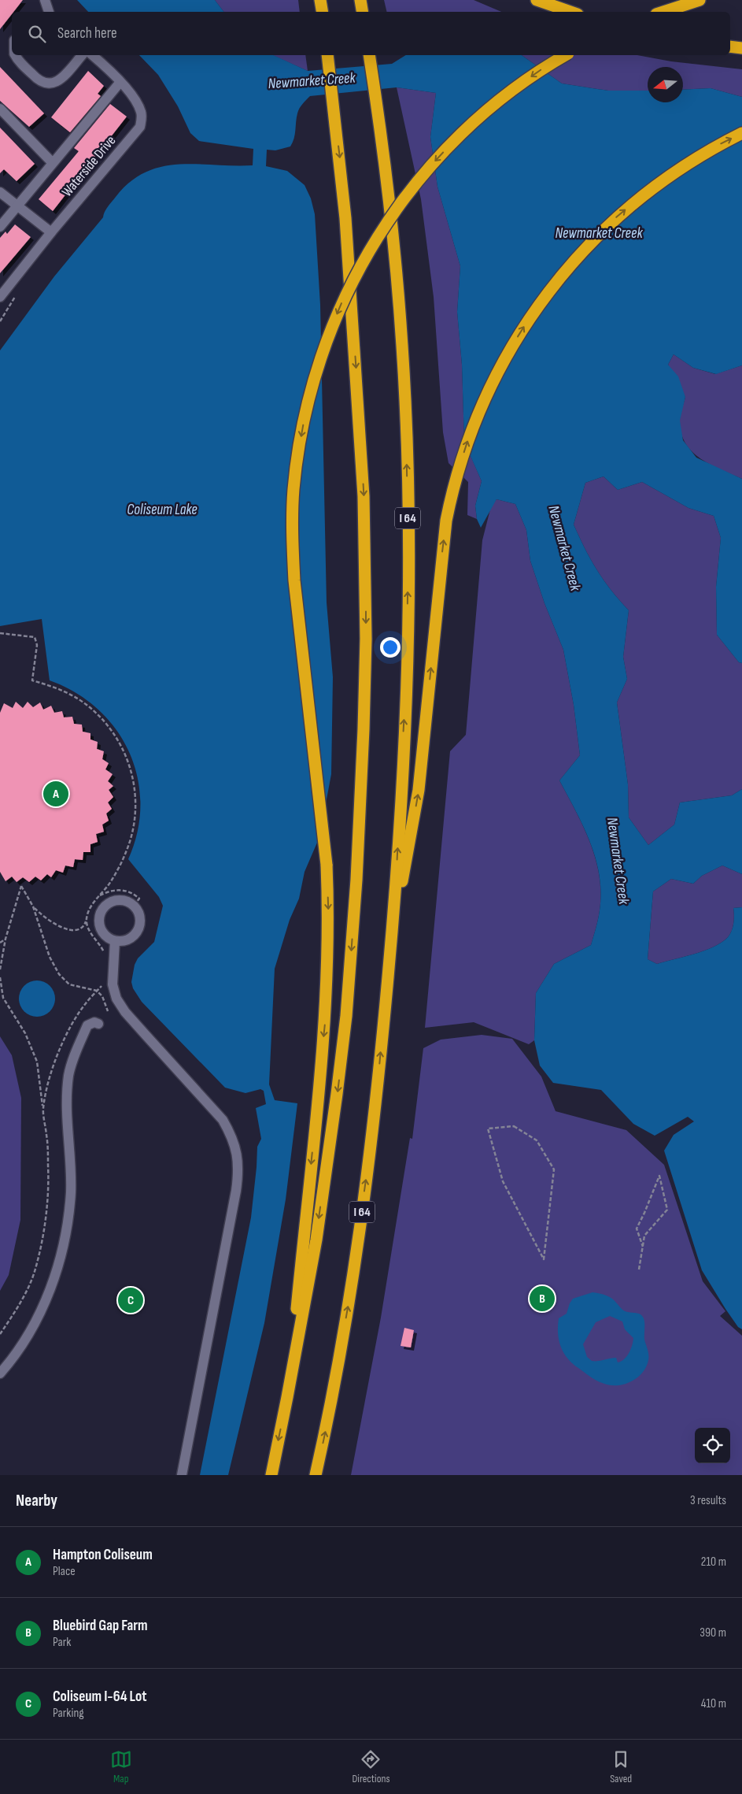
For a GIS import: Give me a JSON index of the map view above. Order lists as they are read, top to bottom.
{
  "streets": {
    "highway": ["I 64"],
    "street": ["Waterside Drive"]
  },
  "water": ["Newmarket Creek", "Coliseum Lake"],
  "north": "left",
  "page": {
    "search": "Search here",
    "pins": ["A", "B", "C"],
    "heading": ["Nearby", "3 results"],
    "list": [
      {
        "mark": "A",
        "name": "Hampton Coliseum",
        "note": "Place",
        "value": "210 m"
      },
      {
        "mark": "B",
        "name": "Bluebird Gap Farm",
        "note": "Park",
        "value": "390 m"
      },
      {
        "mark": "C",
        "name": "Coliseum I-64 Lot",
        "note": "Parking",
        "value": "410 m"
      }
    ],
    "nav": ["Map", "Directions", "Saved"]
  }
}
